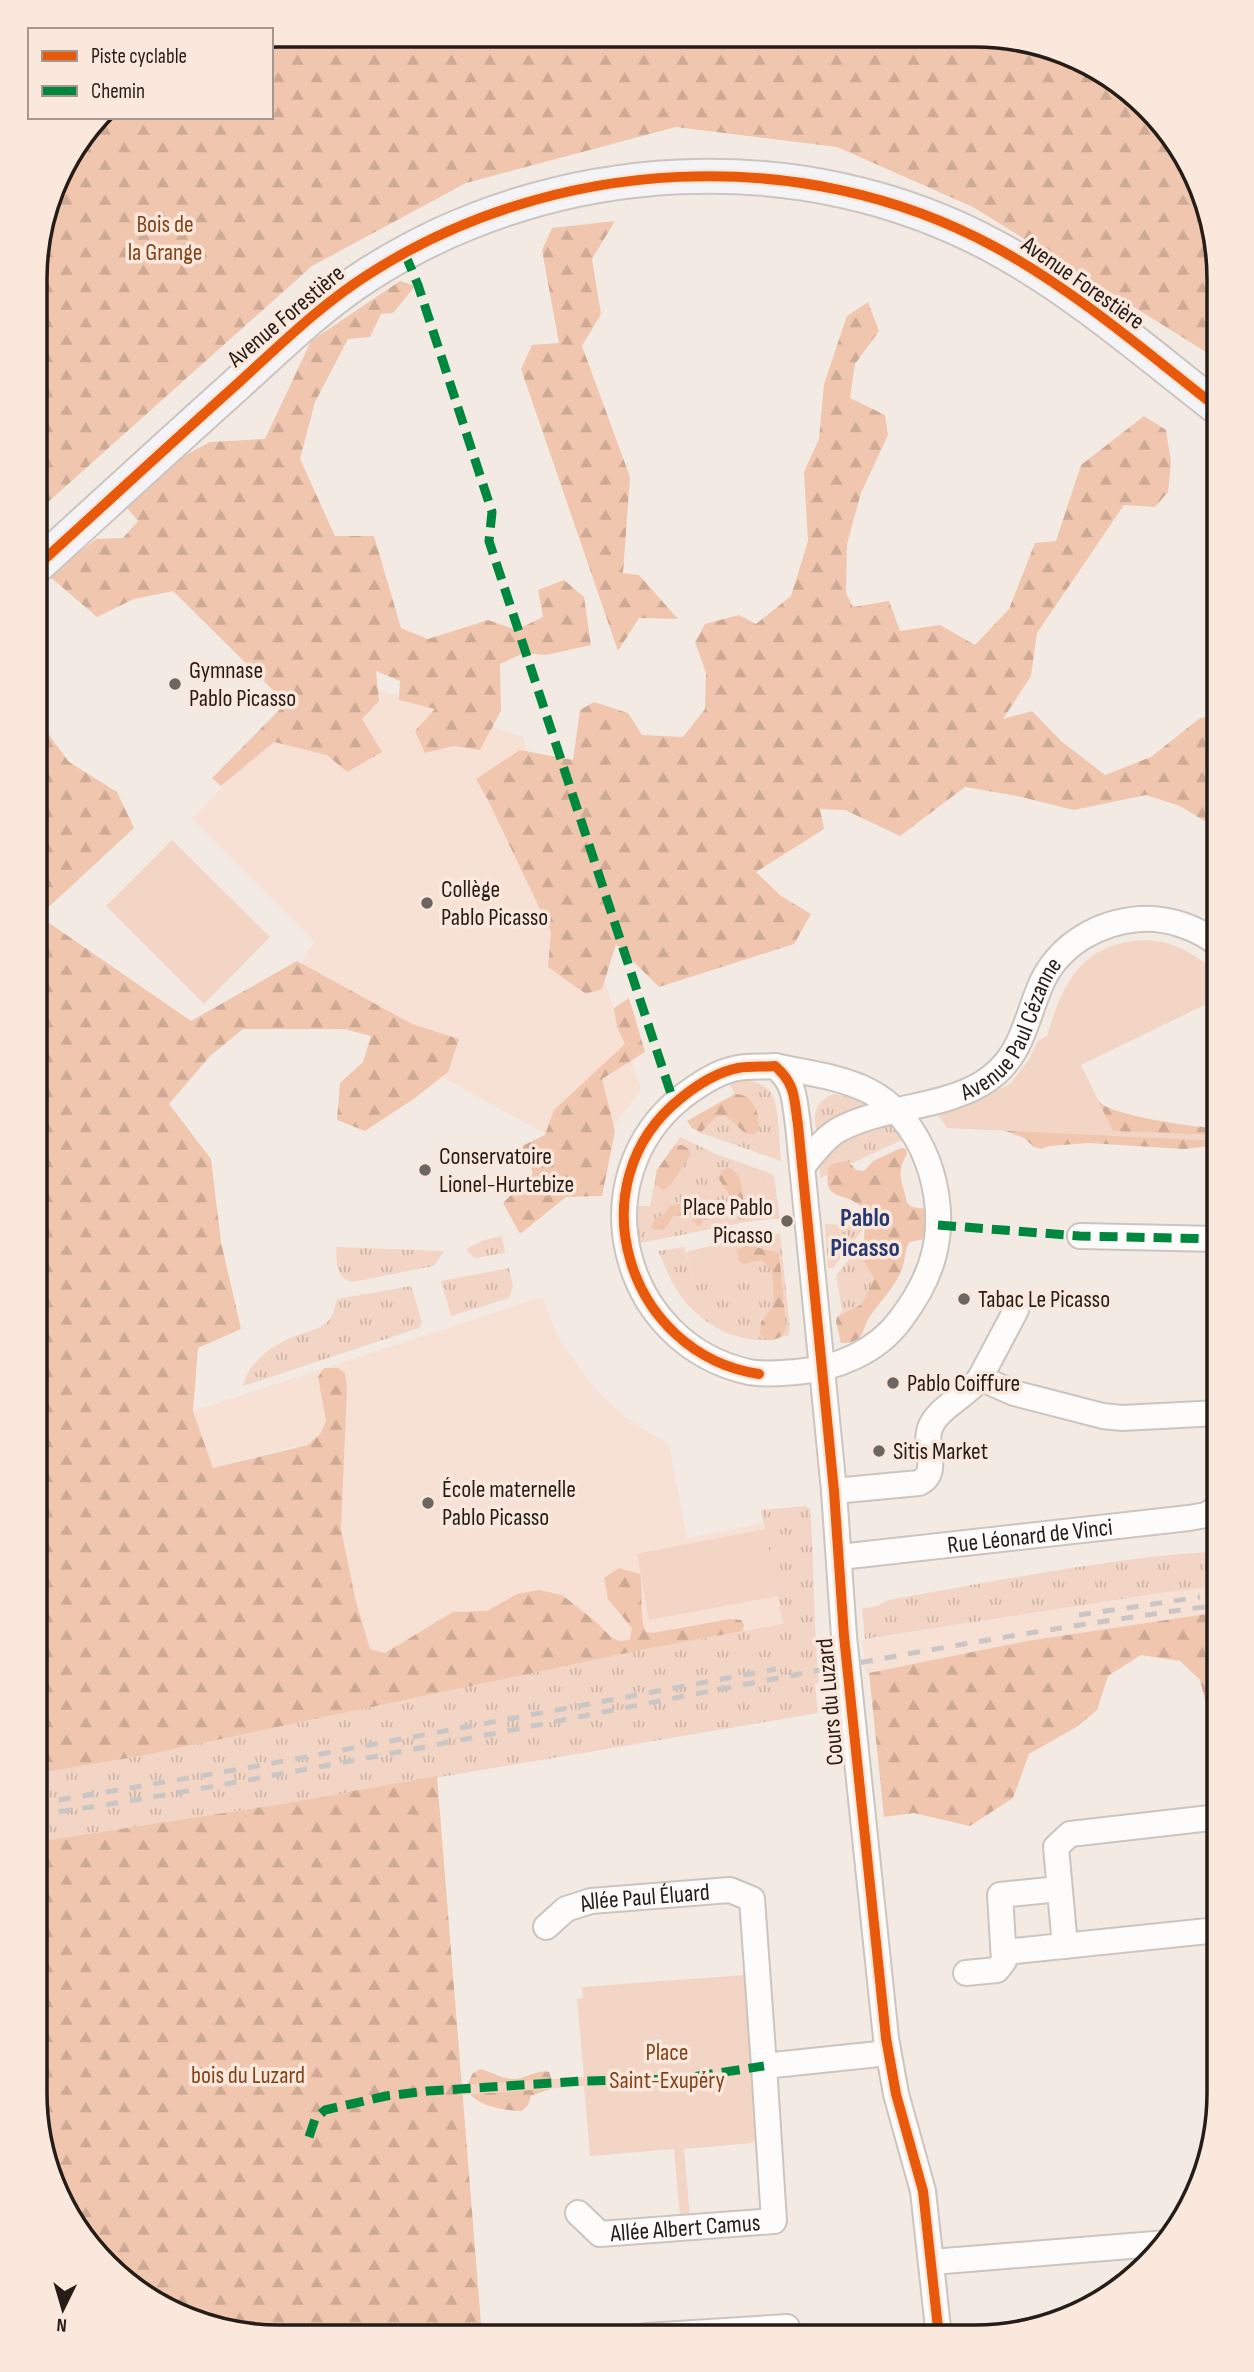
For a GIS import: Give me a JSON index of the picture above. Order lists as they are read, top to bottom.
{
  "streets": {
    "street": [
      "Avenue Forestière",
      "Avenue Paul Cézanne",
      "Rue Léonard de Vinci",
      "Cours du Luzard",
      "Allée Paul Éluard",
      "Allée Albert Camus"
    ]
  },
  "crossings": [
    ["Avenue Paul Cézanne", "Cours du Luzard"],
    ["Rue Léonard de Vinci", "Cours du Luzard"],
    ["Allée Paul Éluard", "Allée Albert Camus"]
  ],
  "districts": ["Pablo Picasso"],
  "parks": ["Bois de la Grange", "Place Saint-Exupéry", "bois du Luzard"],
  "places": [
    "Gymnase Pablo Picasso",
    "Collège Pablo Picasso",
    "Conservatoire Lionel-Hurtebize",
    "Place Pablo Picasso",
    "Tabac Le Picasso",
    "Pablo Coiffure",
    "Sitis Market",
    "École maternelle Pablo Picasso"
  ],
  "legend": ["Piste cyclable", "Chemin"],
  "north": "bottom"
}
